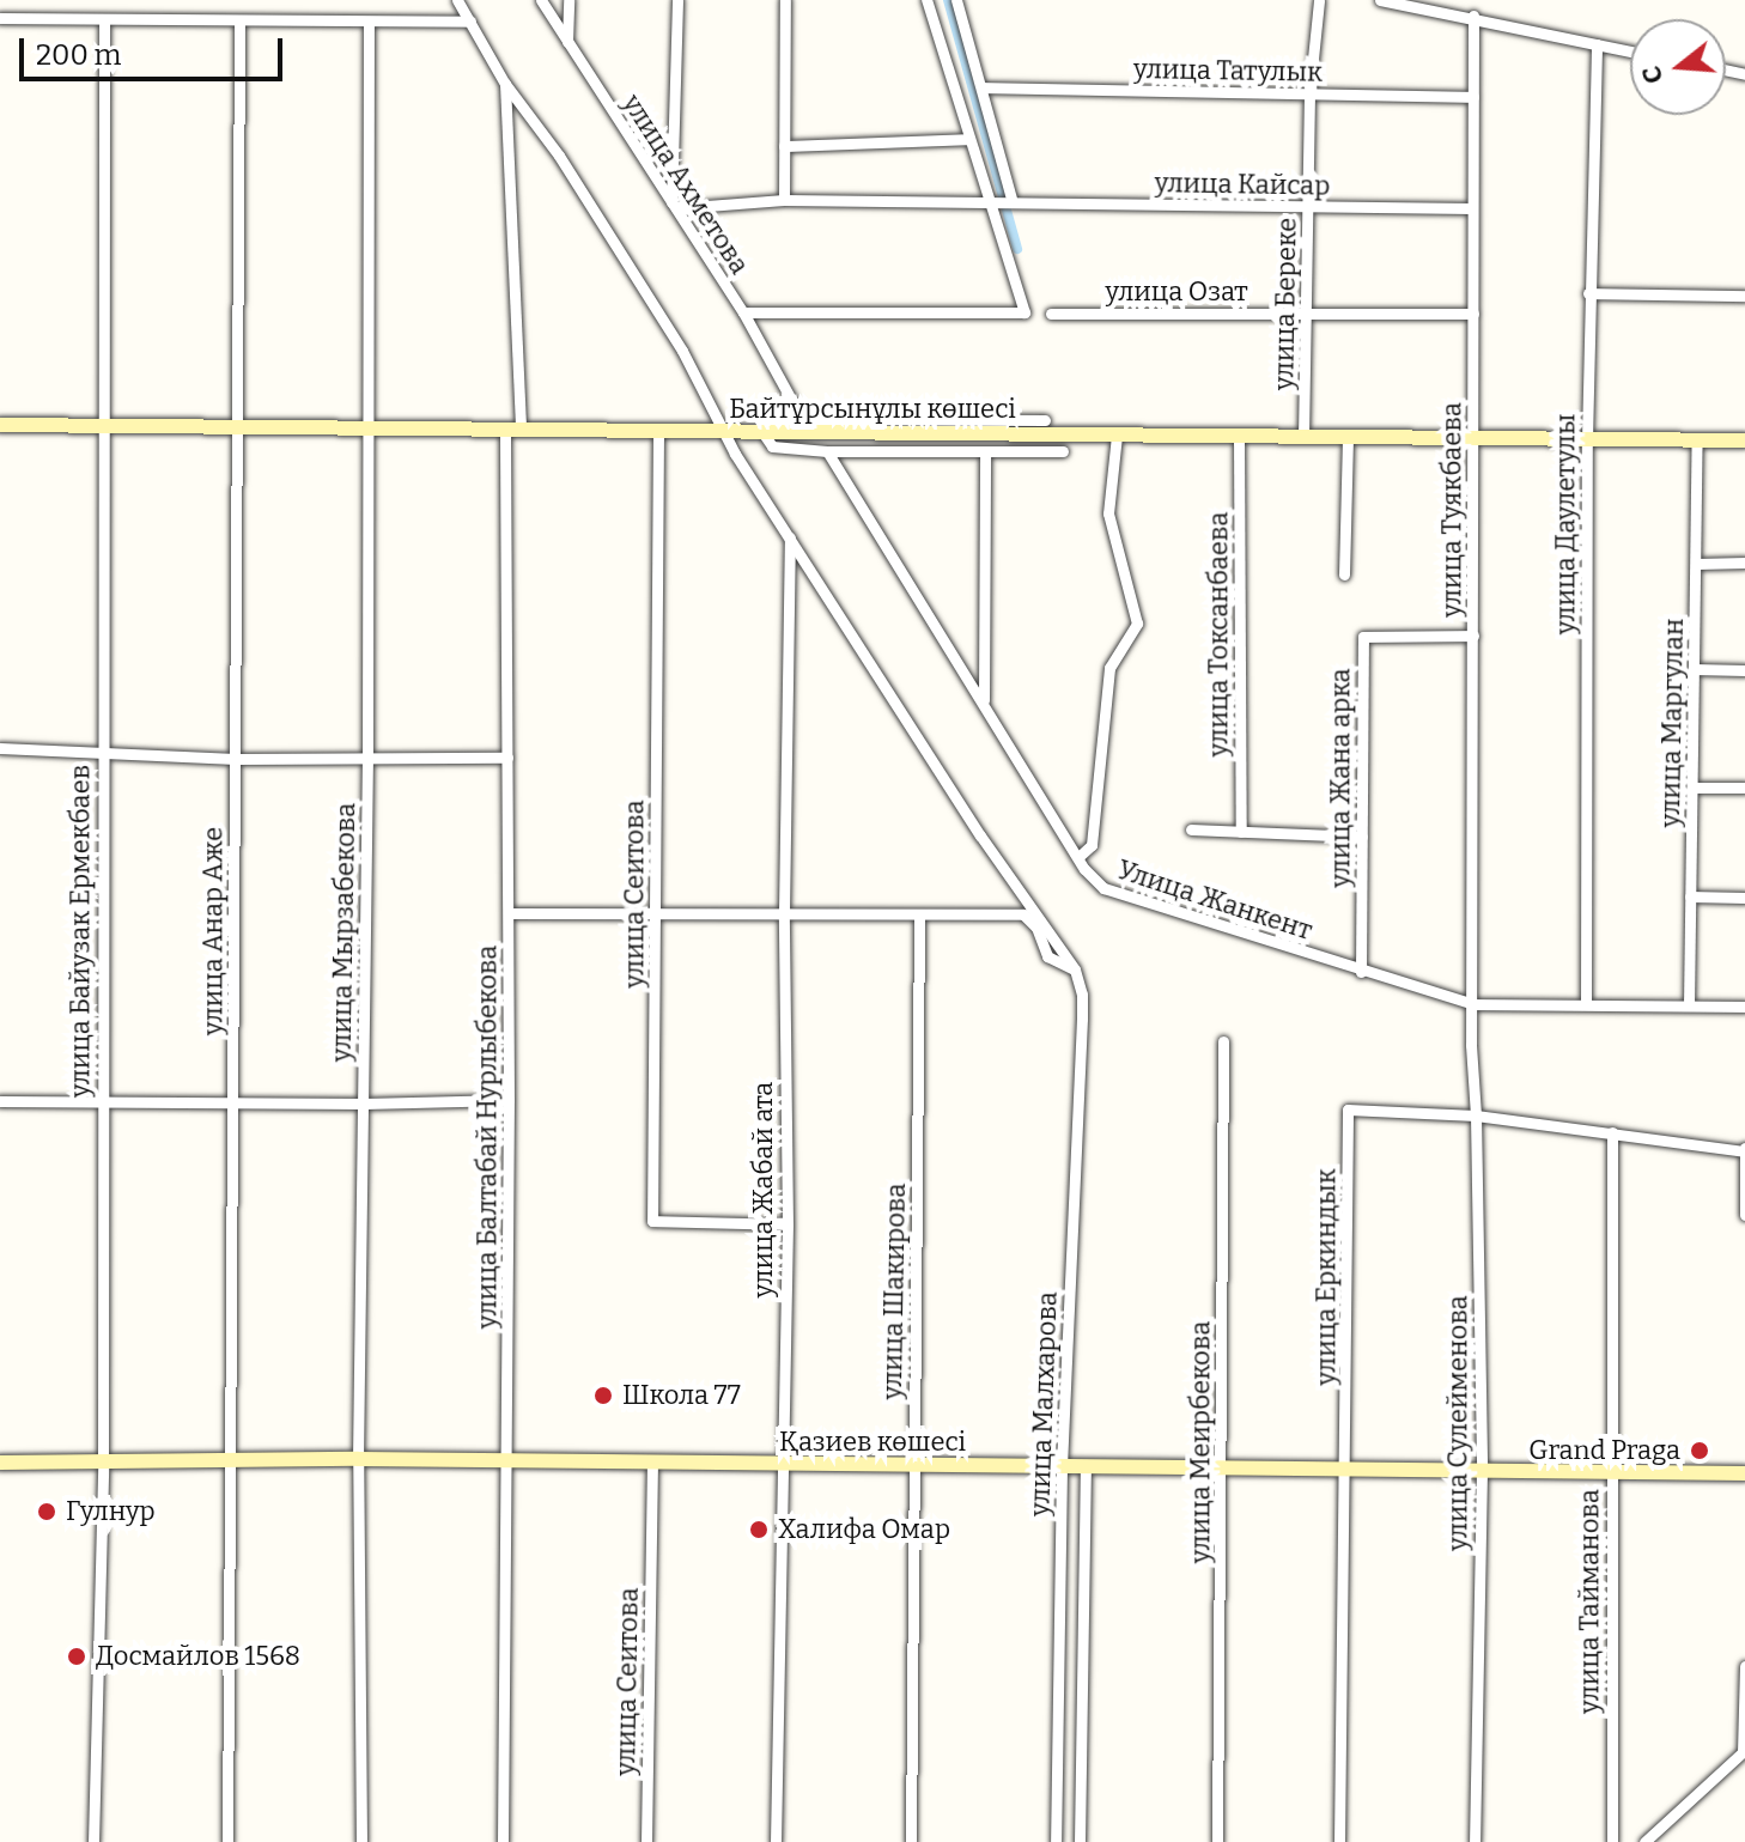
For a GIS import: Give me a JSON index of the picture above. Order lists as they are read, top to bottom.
{
  "streets": {
    "street": [
      "улица Татулык",
      "улица Ахметова",
      "улица Кайсар",
      "улица Озат",
      "улица Береке",
      "Байтұрсынұлы көшесі",
      "улица Туякбаева",
      "улица Даулетулы",
      "улица Токсанбаева",
      "улица Маргулан",
      "улица Жана арка",
      "улица Сеитова",
      "Улица Жанкент",
      "улица Байузак Ермекбаев",
      "улица Анар Аже",
      "улица Мырзабекова",
      "улица Балтабай Нурлыбекова",
      "улица Жабай ата",
      "улица Еркиндык",
      "улица Шакирова",
      "улица Малхарова",
      "улица Сулейменова",
      "Қазиев көшесі",
      "улица Меирбекова",
      "улица Тайманова"
    ]
  },
  "crossings": [
    ["улица Татулык", "улица Береке"],
    ["улица Татулык", "улица Туякбаева"],
    ["улица Кайсар", "улица Береке"],
    ["улица Кайсар", "улица Туякбаева"],
    ["улица Озат", "улица Береке"],
    ["улица Озат", "улица Туякбаева"],
    ["улица Береке", "Байтұрсынұлы көшесі"],
    ["Байтұрсынұлы көшесі", "улица Туякбаева"],
    ["Байтұрсынұлы көшесі", "улица Даулетулы"],
    ["Байтұрсынұлы көшесі", "улица Токсанбаева"],
    ["Байтұрсынұлы көшесі", "улица Маргулан"],
    ["Байтұрсынұлы көшесі", "улица Сеитова"],
    ["Байтұрсынұлы көшесі", "улица Байузак Ермекбаев"],
    ["Байтұрсынұлы көшесі", "улица Анар Аже"],
    ["Байтұрсынұлы көшесі", "улица Мырзабекова"],
    ["Байтұрсынұлы көшесі", "улица Балтабай Нурлыбекова"],
    ["улица Туякбаева", "улица Жана арка"],
    ["улица Туякбаева", "Улица Жанкент"],
    ["улица Туякбаева", "улица Сулейменова"],
    ["улица Даулетулы", "Улица Жанкент"],
    ["улица Маргулан", "Улица Жанкент"],
    ["улица Жана арка", "Улица Жанкент"],
    ["улица Сеитова", "улица Жабай ата"],
    ["улица Сеитова", "Қазиев көшесі"],
    ["Улица Жанкент", "улица Сулейменова"],
    ["улица Байузак Ермекбаев", "Қазиев көшесі"],
    ["улица Анар Аже", "Қазиев көшесі"],
    ["улица Мырзабекова", "Қазиев көшесі"],
    ["улица Балтабай Нурлыбекова", "Қазиев көшесі"],
    ["улица Жабай ата", "Қазиев көшесі"],
    ["улица Еркиндык", "улица Сулейменова"],
    ["улица Еркиндык", "Қазиев көшесі"],
    ["улица Еркиндык", "улица Тайманова"],
    ["улица Шакирова", "Қазиев көшесі"],
    ["улица Малхарова", "Қазиев көшесі"],
    ["улица Сулейменова", "Қазиев көшесі"],
    ["Қазиев көшесі", "улица Меирбекова"],
    ["Қазиев көшесі", "улица Тайманова"]
  ],
  "places": [
    "Школа 77",
    "Grand Praga",
    "Гулнур",
    "Халифа Омар",
    "Досмайлов 1568"
  ],
  "scale_bar": "200 m",
  "north": "left"
}
